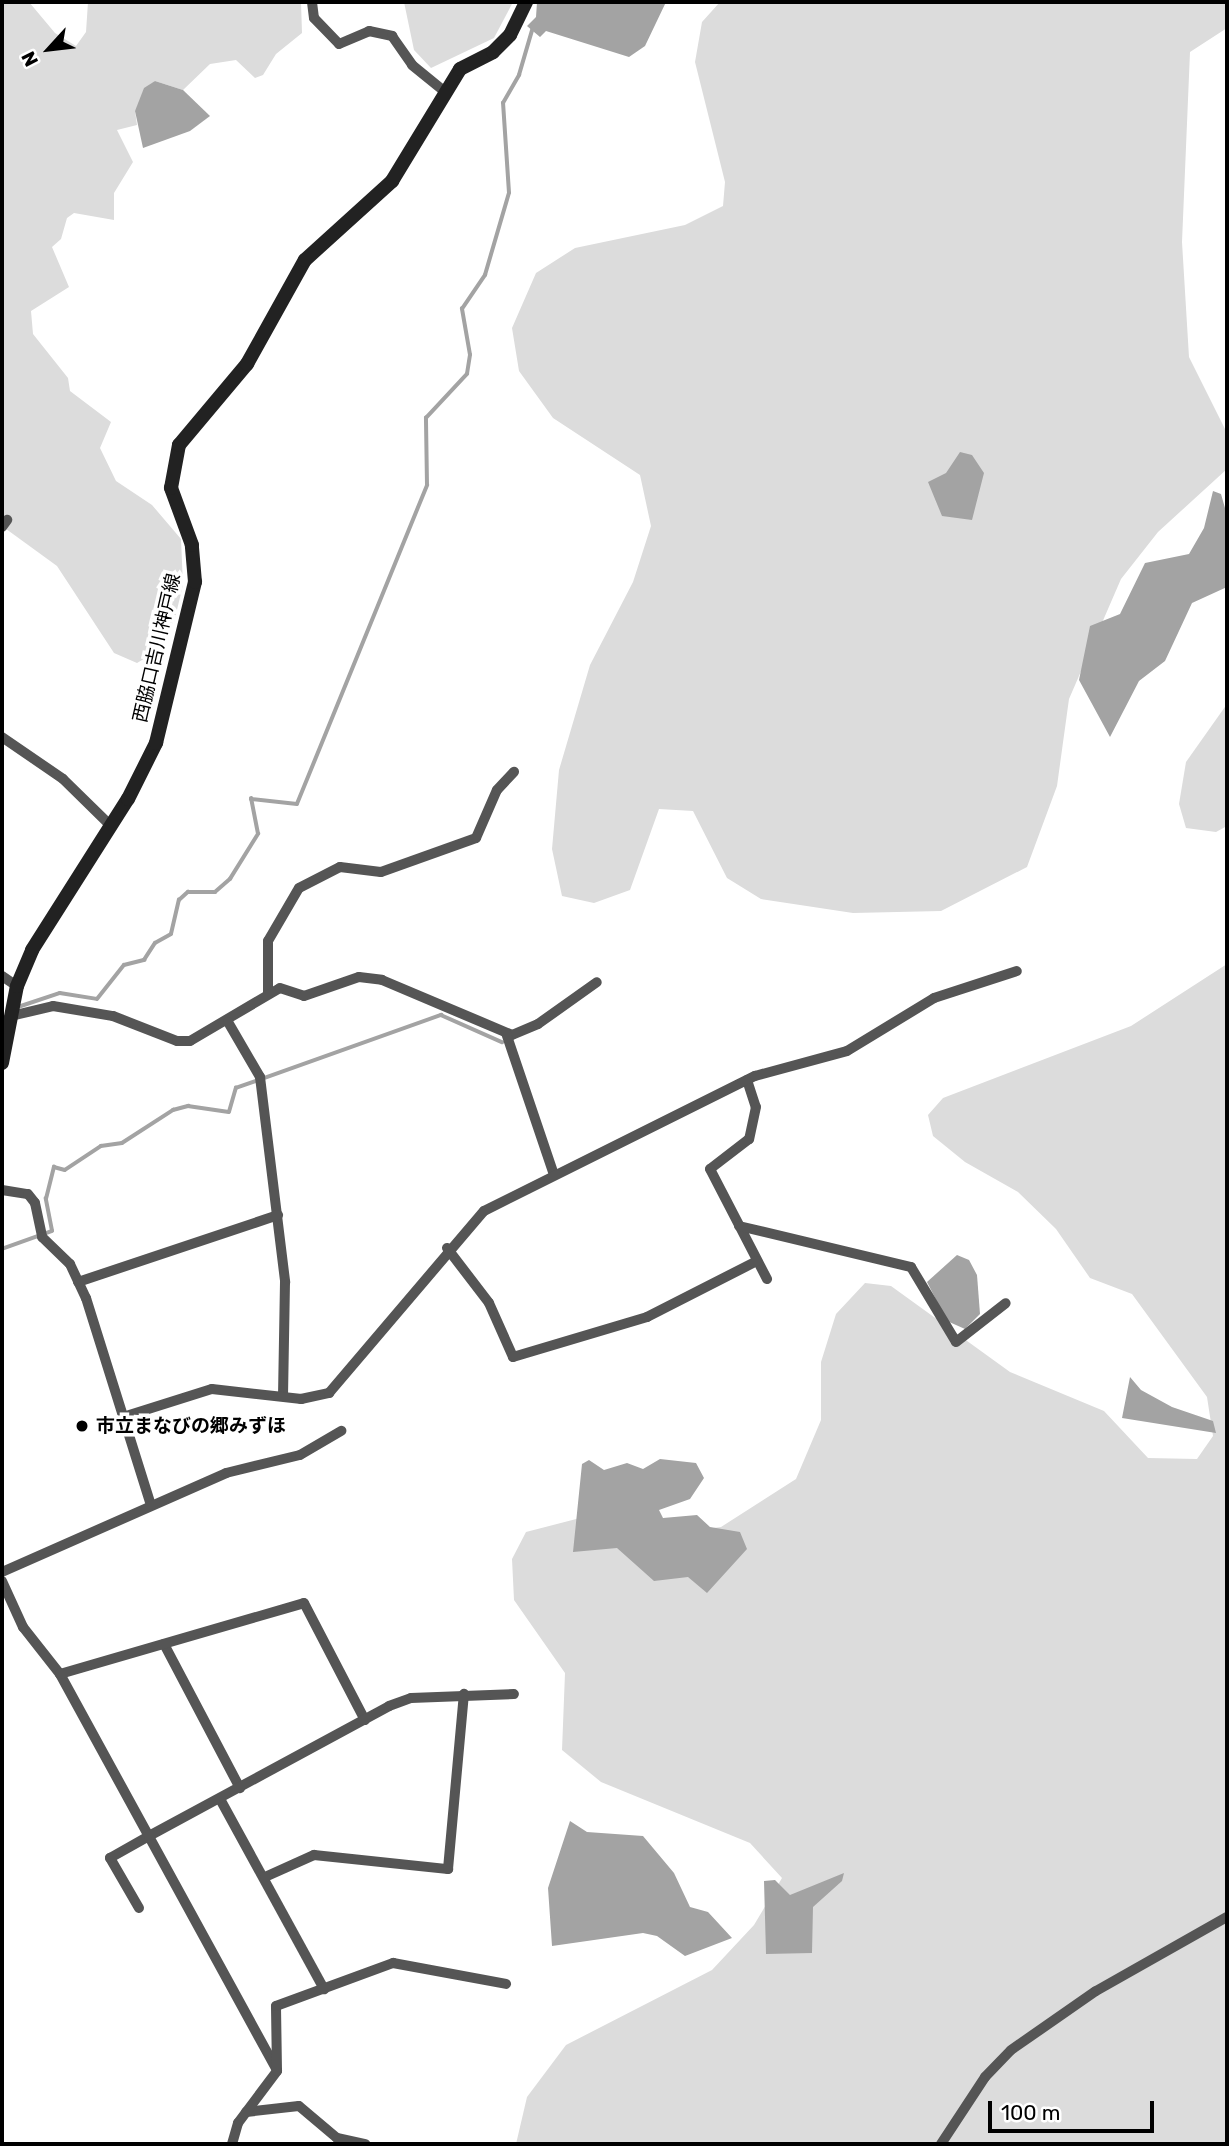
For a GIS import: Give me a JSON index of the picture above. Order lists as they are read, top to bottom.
{
  "streets": {
    "main road": ["西脇口吉川神戸線"]
  },
  "places": ["市立まなびの郷みずほ"],
  "scale_bar": "100 m",
  "north": "bottom left"
}
